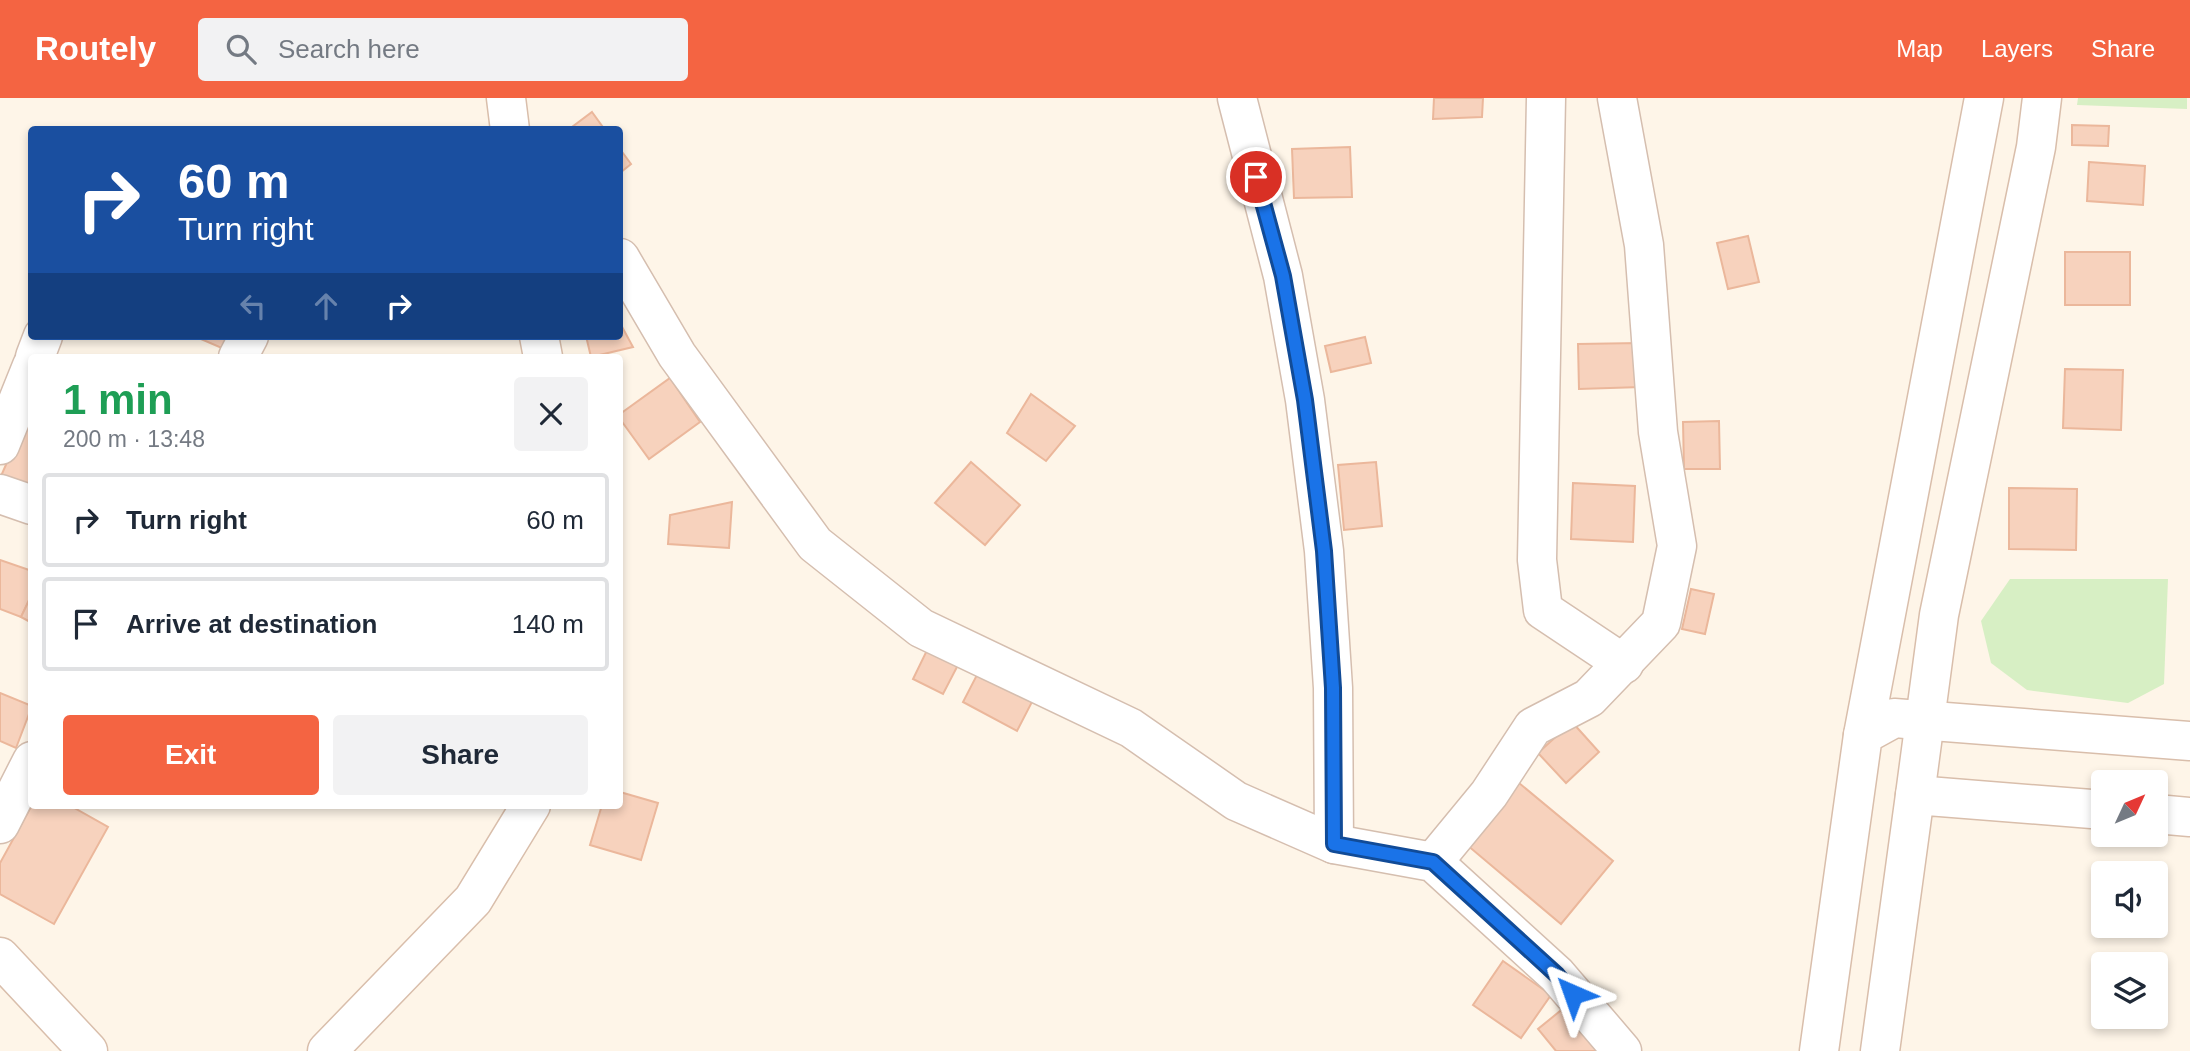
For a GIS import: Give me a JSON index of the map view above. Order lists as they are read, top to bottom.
{
  "north": "top right",
  "page": {
    "header": "Routely",
    "search": "Search here",
    "nav": ["Map", "Layers", "Share"],
    "turn": ["60 m", "Turn right"],
    "heading": ["1 min", "200 m · 13:48"],
    "list": [
      {
        "name": "Turn right",
        "value": "60 m"
      },
      {
        "name": "Arrive at destination",
        "value": "140 m"
      }
    ],
    "buttons": ["Exit", "Share"]
  }
}
